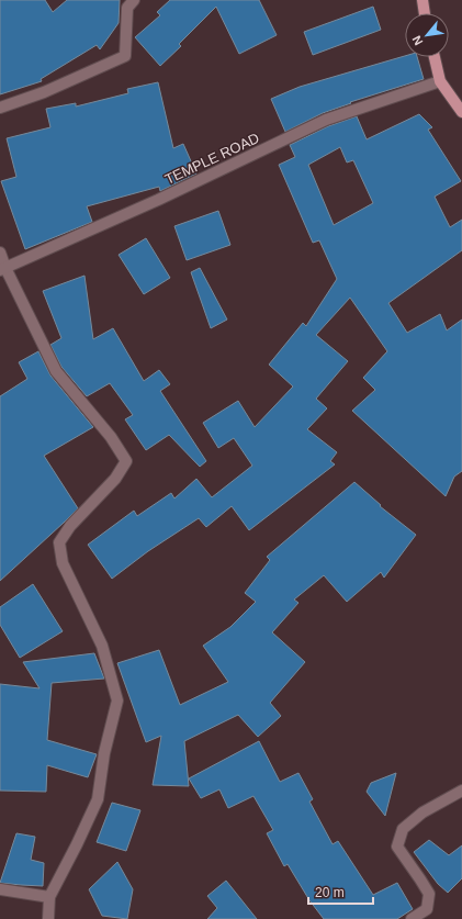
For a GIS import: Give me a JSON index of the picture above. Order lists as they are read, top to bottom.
{
  "streets": {
    "street": ["TEMPLE ROAD"]
  },
  "scale_bar": "20 m",
  "north": "bottom left"
}
